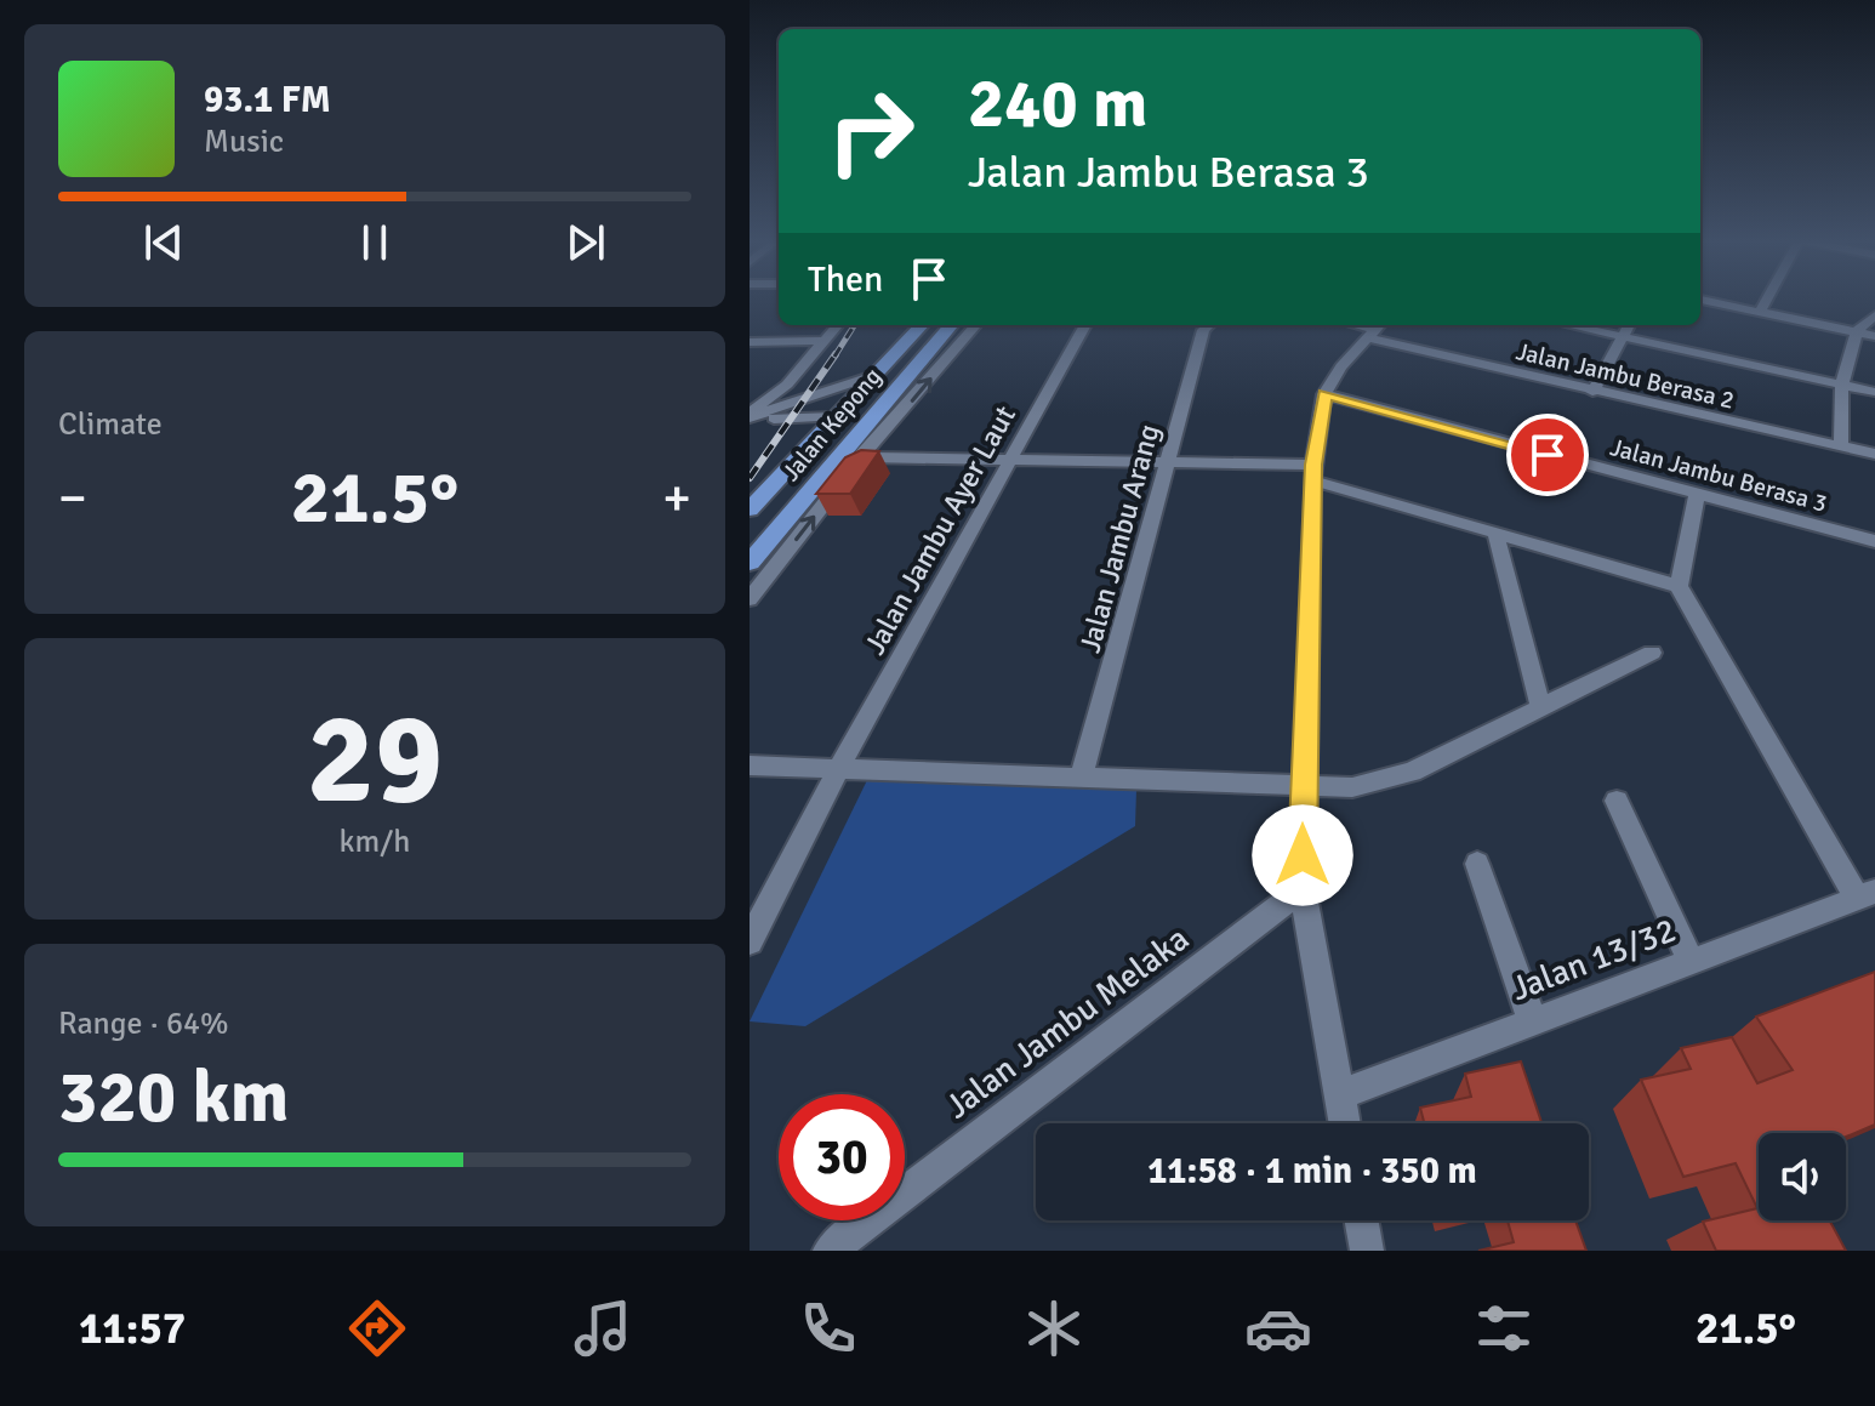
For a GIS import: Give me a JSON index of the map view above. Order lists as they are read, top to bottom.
{
  "streets": {
    "main road": ["Jalan Kepong"],
    "street": [
      "Jalan Jambu Berasa 2",
      "Jalan Jambu Berasa 3",
      "Jalan Jambu Ayer Laut",
      "Jalan Jambu Arang",
      "Jalan 13/32",
      "Jalan Jambu Melaka"
    ]
  },
  "page": {
    "turn": ["240 m", "Jalan Jambu Berasa 3"],
    "song": ["93.1 FM", "Music"],
    "then": "Then",
    "tile": [
      "Climate",
      ["29", "km/h"],
      ["Range · 64%", "320 km"]
    ],
    "heat": ["−", "21.5°", "+"],
    "limit": "30",
    "trip": "11:58 · 1 min · 350 m",
    "tabs": ["11:57", "21.5°"]
  }
}
